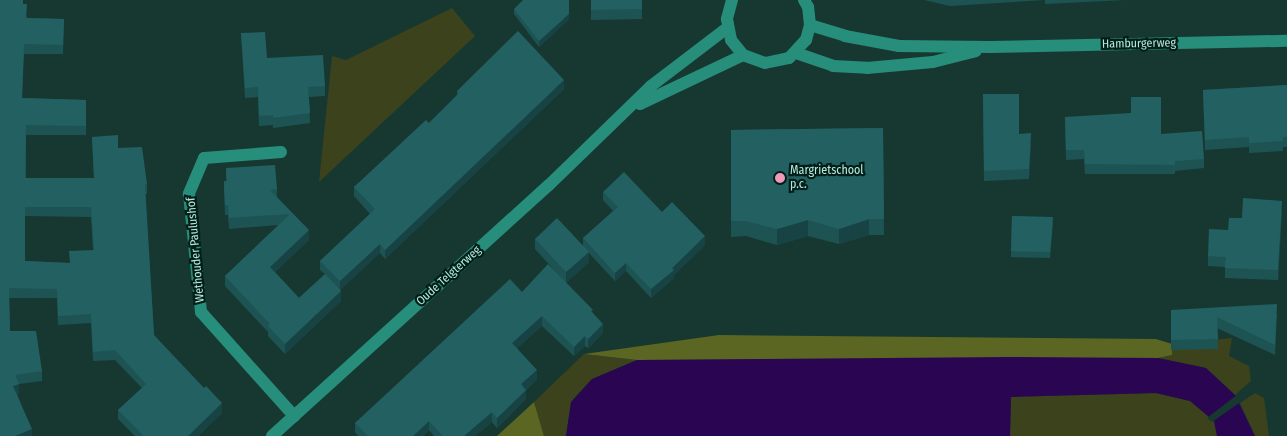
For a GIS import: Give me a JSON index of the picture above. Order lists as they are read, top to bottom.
{
  "streets": {
    "street": ["Hamburgerweg", "Wethouder Paulushof", "Oude Telgterweg"]
  },
  "crossings": [
    ["Wethouder Paulushof", "Oude Telgterweg"]
  ],
  "places": ["Margrietschool p.c."]
}
